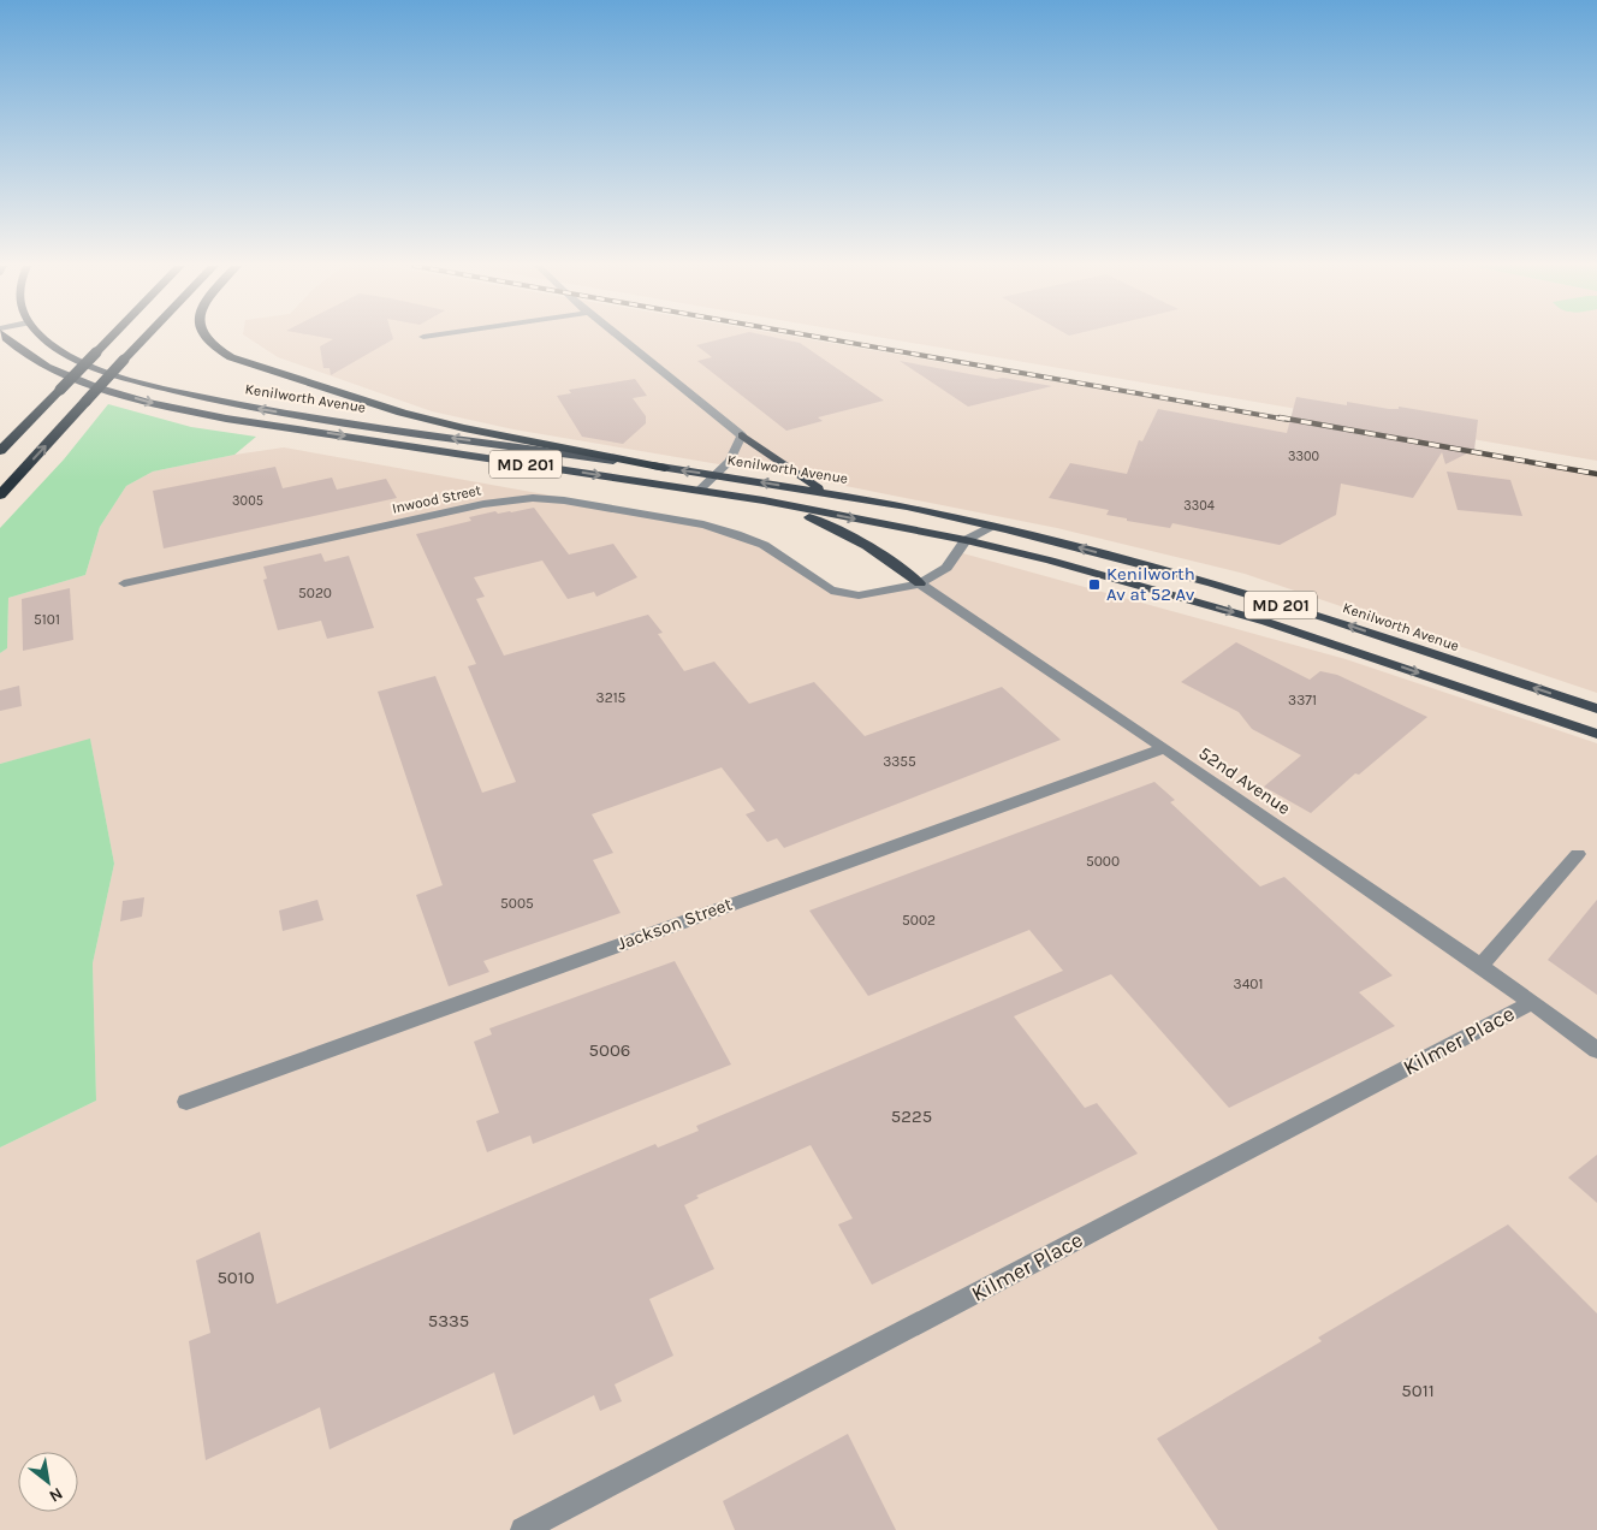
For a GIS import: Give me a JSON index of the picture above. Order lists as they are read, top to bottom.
{
  "streets": {
    "main road": ["Kenilworth Avenue", "MD 201"],
    "street": [
      "Inwood Street",
      "52nd Avenue",
      "Jackson Street",
      "Kilmer Place"
    ]
  },
  "crossings": [
    ["Inwood Street", "52nd Avenue"],
    ["52nd Avenue", "Jackson Street"],
    ["52nd Avenue", "Kilmer Place"]
  ],
  "places": {
    "transit": ["Kenilworth Av at 52 Av"]
  },
  "house_numbers": [
    "3300",
    "3005",
    "3304",
    "5020",
    "5101",
    "3215",
    "3371",
    "3355",
    "5000",
    "5005",
    "5002",
    "3401",
    "5006",
    "5225",
    "5010",
    "5335",
    "5011"
  ],
  "north": "bottom right"
}
